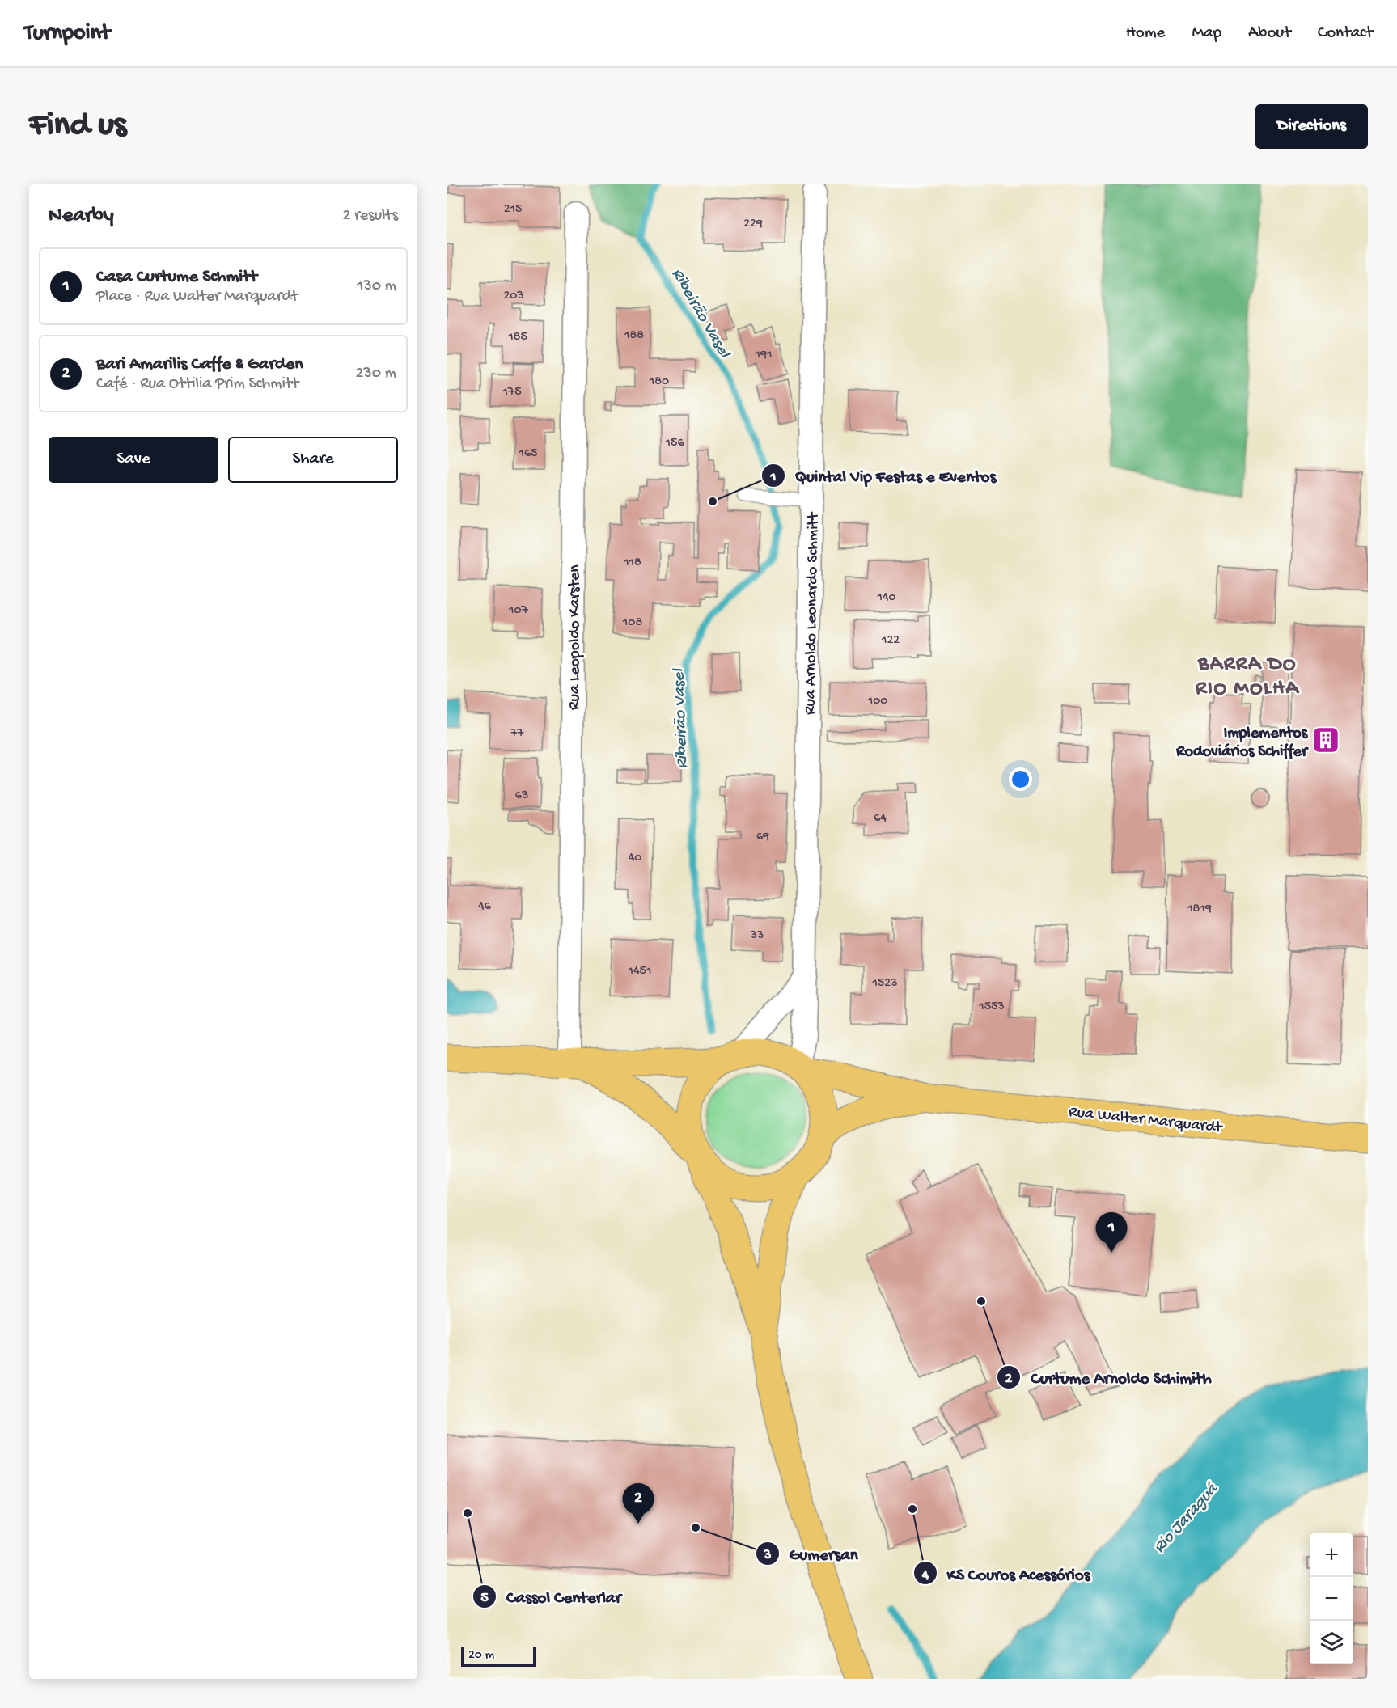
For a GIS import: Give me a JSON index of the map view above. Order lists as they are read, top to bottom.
{
  "streets": {
    "main road": ["Rua Walter Marquardt"],
    "street": ["Rua Arnoldo Leonardo Schmitt", "Rua Leopoldo Karsten"]
  },
  "crossings": [
    ["Rua Arnoldo Leonardo Schmitt", "Rua Walter Marquardt"]
  ],
  "districts": ["BARRA DO RIO MOLHA"],
  "water": ["Ribeirão Vasel", "Rio Jaraguá"],
  "places": {
    "other": [
      "Quintal Vip Festas e Eventos",
      "Curtume Arnoldo Schimith",
      "KS Couros Acessórios",
      "Cassol Centerlar",
      "Gumersan"
    ],
    "building": ["Implementos Rodoviários Schiffer"]
  },
  "house_numbers": [
    "215",
    "229",
    "203",
    "188",
    "185",
    "191",
    "180",
    "175",
    "156",
    "165",
    "118",
    "140",
    "107",
    "108",
    "122",
    "100",
    "77",
    "63",
    "64",
    "69",
    "40",
    "46",
    "1819",
    "33",
    "1451",
    "1523",
    "1553"
  ],
  "scale_bar": "20 m",
  "page": {
    "header": "Turnpoint",
    "nav": [
      "Home",
      "Map",
      "About",
      "Contact"
    ],
    "buttons": [
      "Directions",
      ["Save", "Share"]
    ],
    "title": "Find us",
    "heading": ["Nearby", "2 results"],
    "list": [
      {
        "mark": "1",
        "name": "Casa Curtume Schmitt",
        "note": "Place · Rua Walter Marquardt",
        "value": "130 m"
      },
      {
        "mark": "2",
        "name": "Bari Amarilis Caffe & Garden",
        "note": "Café · Rua Ottilia Prim Schmitt",
        "value": "230 m"
      }
    ],
    "pins": ["1", "2"],
    "map_buttons": ["+", "−"],
    "scale": "20 m"
  }
}
